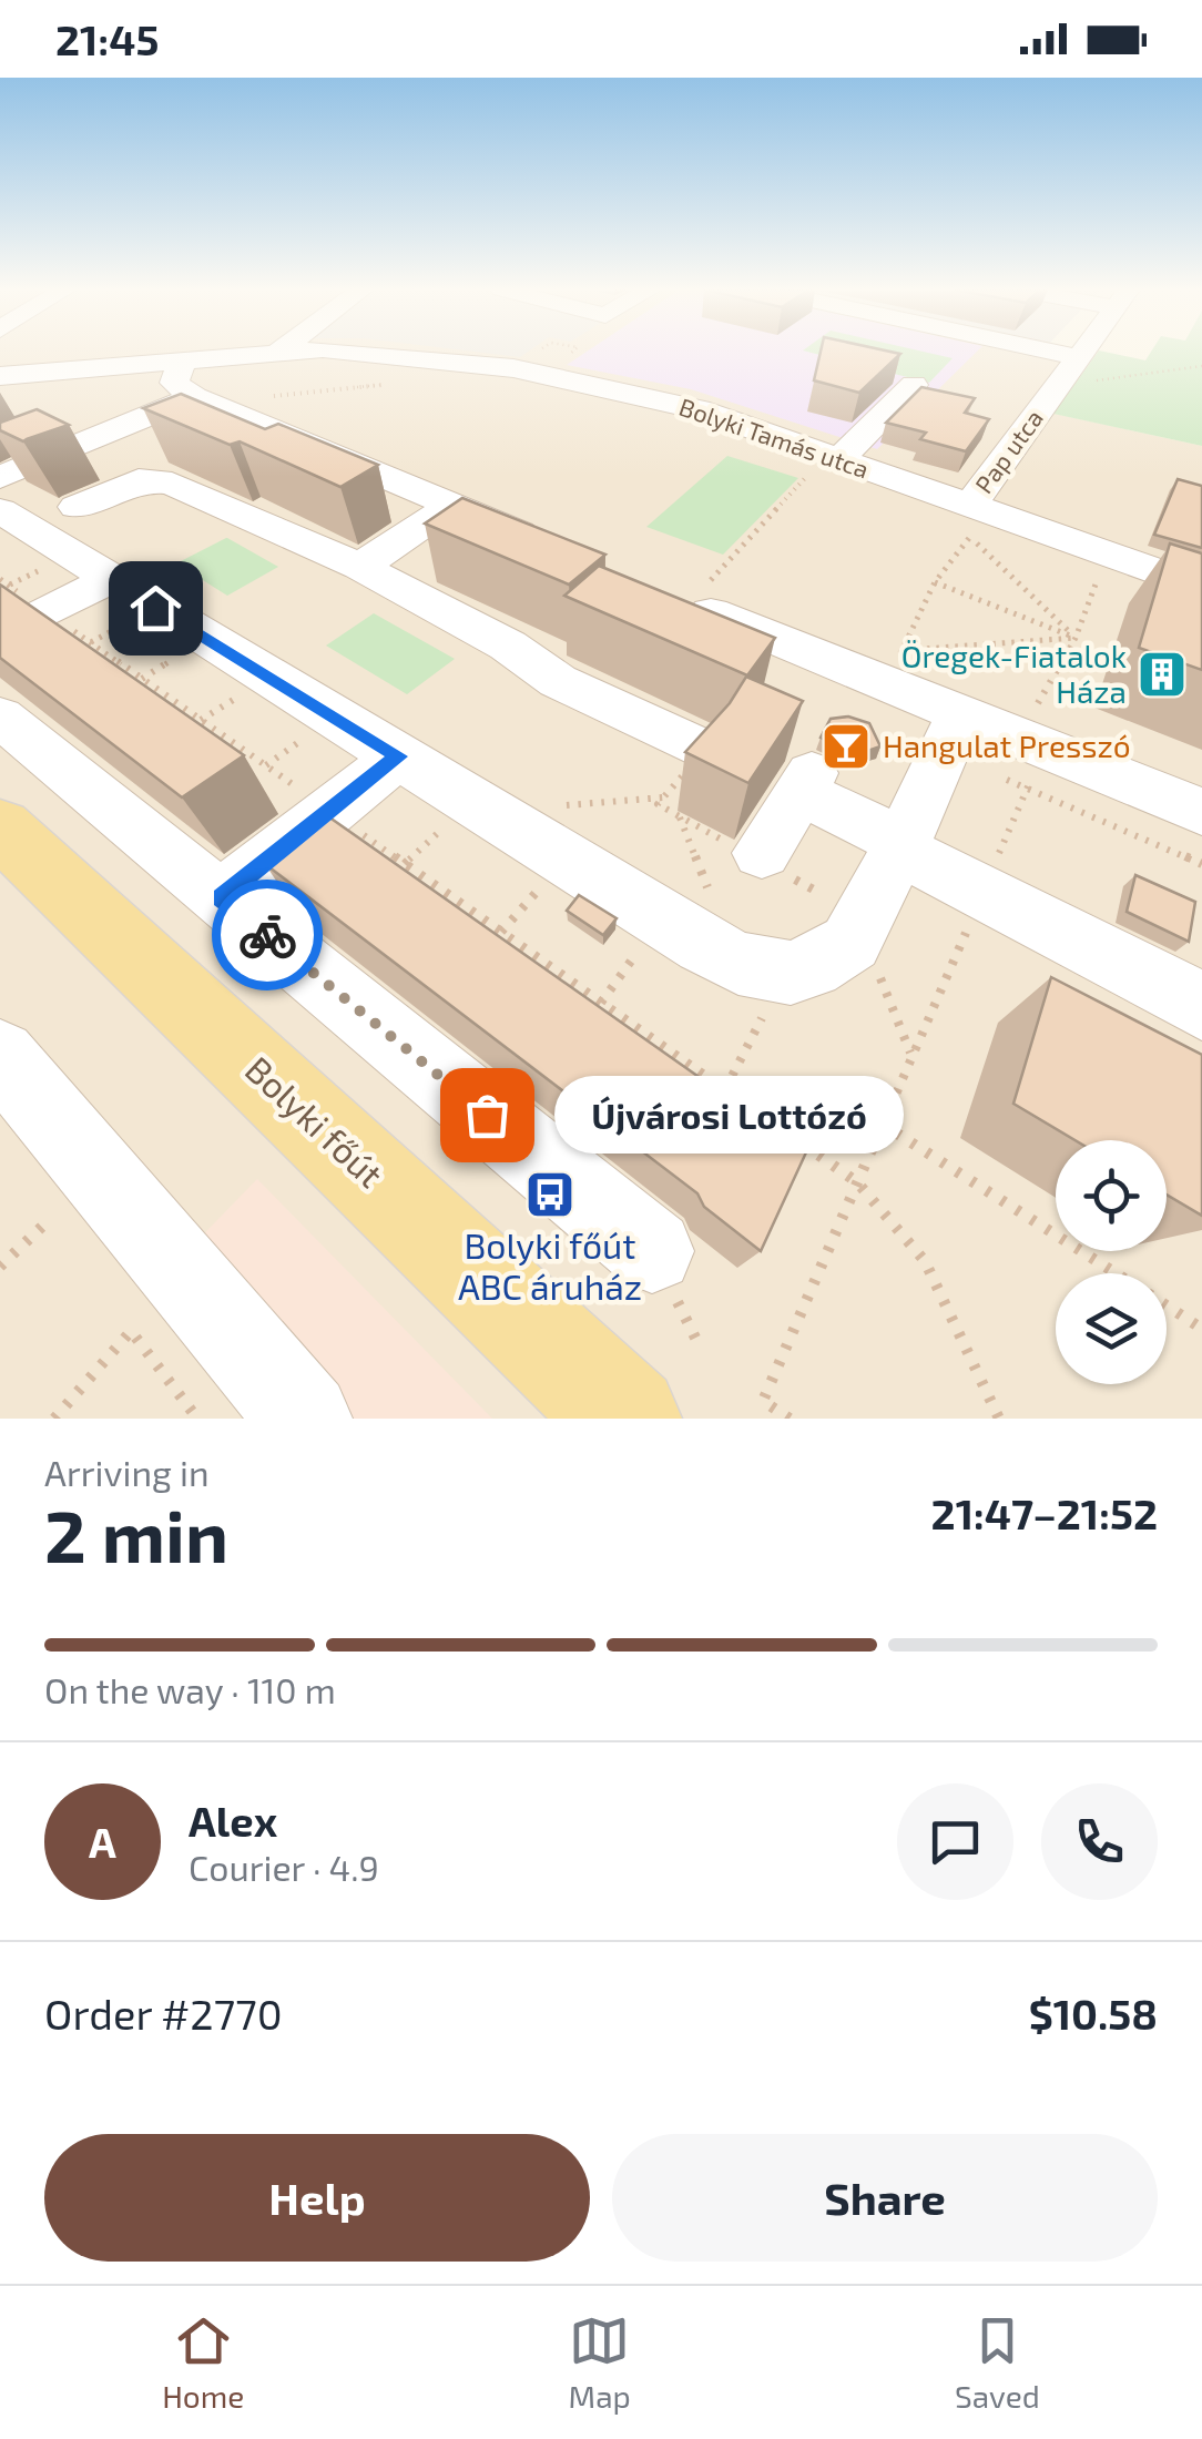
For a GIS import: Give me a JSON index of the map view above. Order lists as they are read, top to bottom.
{
  "streets": {
    "main road": ["Bolyki főút"],
    "street": ["Bolyki Tamás utca", "Pap utca"]
  },
  "crossings": [
    ["Bolyki Tamás utca", "Pap utca"]
  ],
  "places": {
    "building": ["Öregek-Fiatalok Háza"],
    "bar": ["Hangulat Presszó"],
    "other": ["Újvárosi Lottózó"],
    "bus stop": ["Bolyki főút ABC áruház"]
  },
  "page": {
    "status": "21:45",
    "bubble": "Újvárosi Lottózó",
    "heading": ["2 min", "Arriving in", "21:47–21:52"],
    "panel": [
      "Alex",
      "Courier · 4.9",
      "Order #2770",
      "$10.58"
    ],
    "bar": "On the way · 110 m",
    "round": "A",
    "buttons": ["Help", "Share"],
    "tabs": ["Home", "Map", "Saved"]
  }
}
